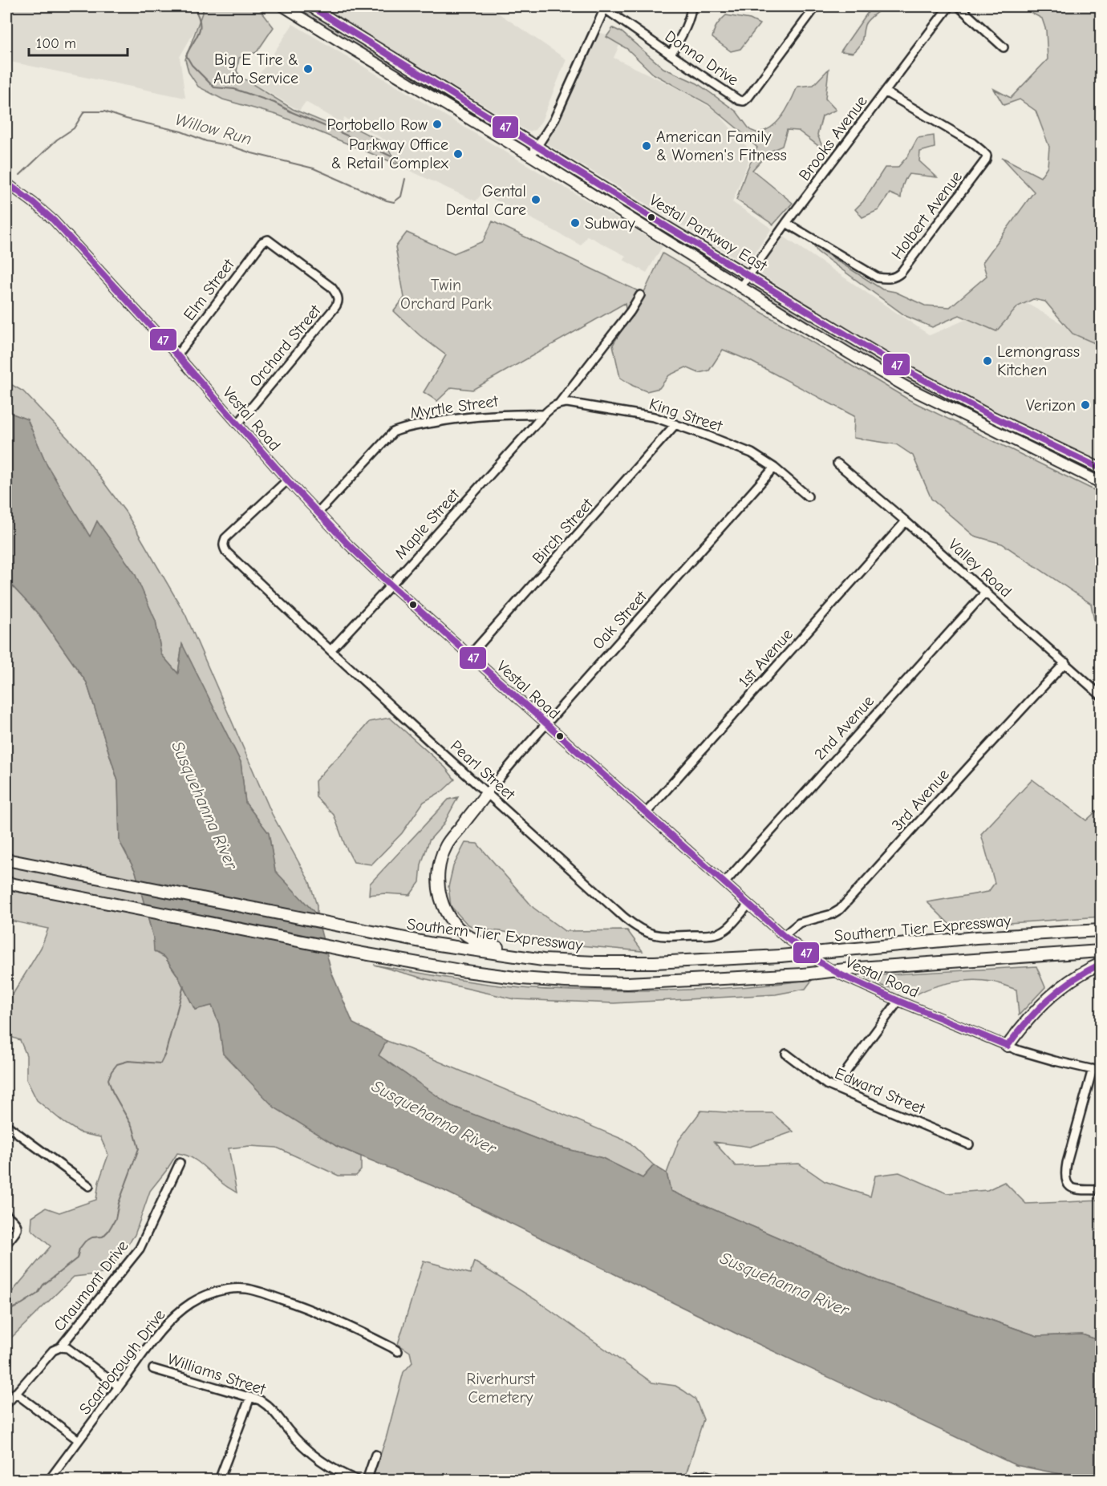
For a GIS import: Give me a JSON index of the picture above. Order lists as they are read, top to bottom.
{
  "streets": {
    "highway": ["Southern Tier Expressway"],
    "main road": ["Vestal Parkway East"],
    "street": [
      "Donna Drive",
      "Brooks Avenue",
      "Holbert Avenue",
      "Elm Street",
      "Orchard Street",
      "Myrtle Street",
      "King Street",
      "Vestal Road",
      "Maple Street",
      "Birch Street",
      "Valley Road",
      "Oak Street",
      "1st Avenue",
      "2nd Avenue",
      "Pearl Street",
      "3rd Avenue",
      "Edward Street",
      "Chaumont Drive",
      "Scarborough Drive",
      "Williams Street"
    ]
  },
  "crossings": [
    ["Brooks Avenue", "Holbert Avenue"],
    ["Brooks Avenue", "Vestal Parkway East"],
    ["Elm Street", "Orchard Street"],
    ["Elm Street", "Vestal Road"],
    ["Orchard Street", "Vestal Road"],
    ["Myrtle Street", "Vestal Road"],
    ["Myrtle Street", "Maple Street"],
    ["King Street", "Birch Street"],
    ["King Street", "Oak Street"],
    ["Vestal Road", "Maple Street"],
    ["Vestal Road", "Birch Street"],
    ["Vestal Road", "Oak Street"],
    ["Vestal Road", "1st Avenue"],
    ["Vestal Road", "2nd Avenue"],
    ["Vestal Road", "Pearl Street"],
    ["Vestal Road", "3rd Avenue"],
    ["Maple Street", "Pearl Street"],
    ["Valley Road", "1st Avenue"],
    ["Valley Road", "2nd Avenue"],
    ["Valley Road", "3rd Avenue"],
    ["Oak Street", "Pearl Street"],
    ["Chaumont Drive", "Scarborough Drive"]
  ],
  "water": ["Willow Run", "Susquehanna River"],
  "parks": ["Twin Orchard Park", "Riverhurst Cemetery"],
  "places": [
    "Big E Tire & Auto Service",
    "Portobello Row",
    "American Family & Women's Fitness",
    "Parkway Office & Retail Complex",
    "Gental Dental Care",
    "Subway",
    "Lemongrass Kitchen",
    "Verizon"
  ],
  "lines": ["transit line 47"],
  "scale_bar": "100 m"
}
